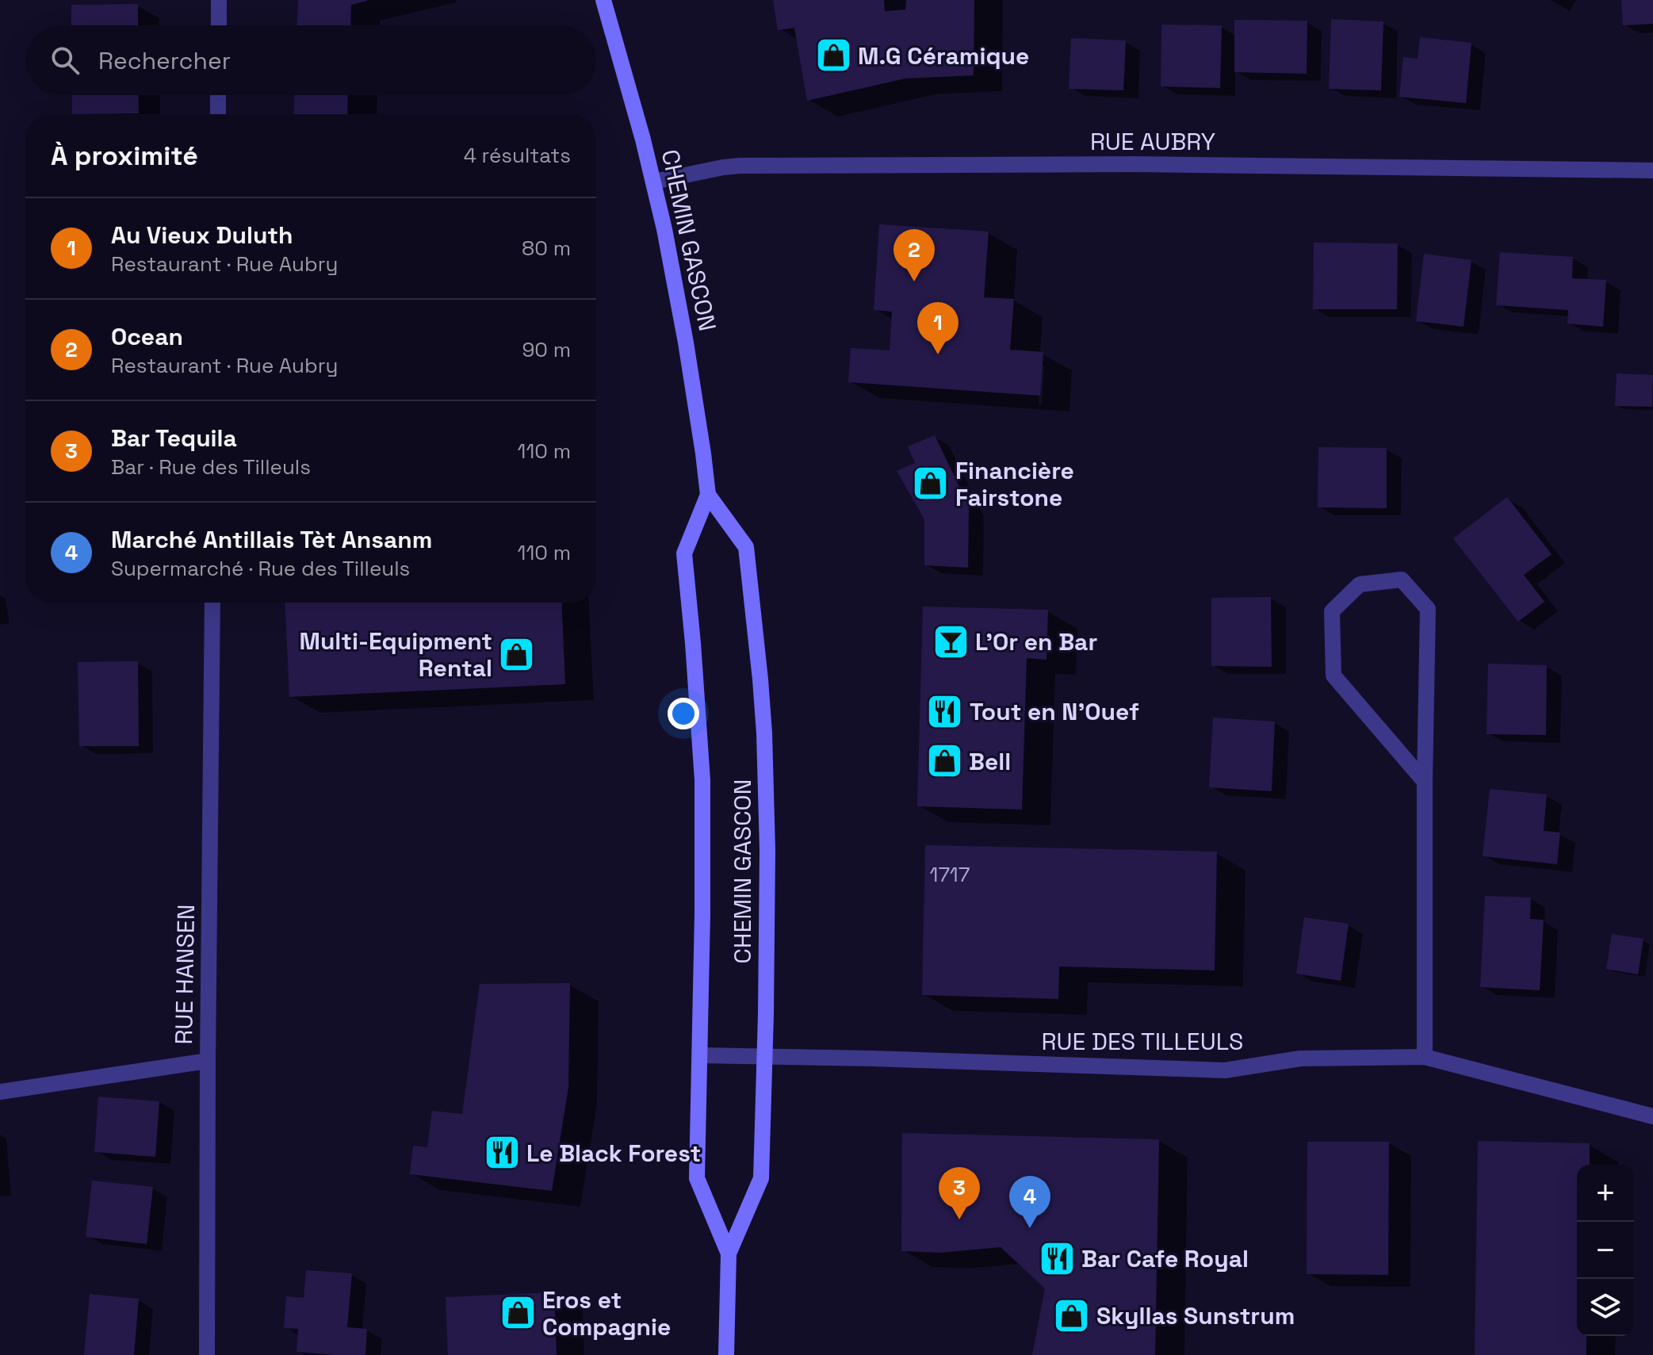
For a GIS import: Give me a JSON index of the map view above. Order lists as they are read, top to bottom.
{
  "streets": {
    "main road": ["CHEMIN GASCON"],
    "street": ["RUE AUBRY", "RUE HANSEN", "RUE DES TILLEULS"]
  },
  "crossings": [
    ["RUE AUBRY", "CHEMIN GASCON"],
    ["CHEMIN GASCON", "RUE DES TILLEULS"]
  ],
  "places": {
    "shop": [
      "M.G Céramique",
      "Financière Fairstone",
      "Multi-Equipment Rental",
      "Bell",
      "Eros et Compagnie",
      "Skyllas Sunstrum"
    ],
    "bar": ["L'Or en Bar"],
    "restaurant": ["Tout en N'Ouef", "Le Black Forest", "Bar Cafe Royal"]
  },
  "house_numbers": ["1717"],
  "page": {
    "search": "Rechercher",
    "heading": ["À proximité", "4 résultats"],
    "list": [
      {
        "mark": "1",
        "name": "Au Vieux Duluth",
        "note": "Restaurant · Rue Aubry",
        "value": "80 m"
      },
      {
        "mark": "2",
        "name": "Ocean",
        "note": "Restaurant · Rue Aubry",
        "value": "90 m"
      },
      {
        "mark": "3",
        "name": "Bar Tequila",
        "note": "Bar · Rue des Tilleuls",
        "value": "110 m"
      },
      {
        "mark": "4",
        "name": "Marché Antillais Tèt Ansanm",
        "note": "Supermarché · Rue des Tilleuls",
        "value": "110 m"
      }
    ],
    "pins": [
      "2",
      "1",
      "3",
      "4"
    ],
    "map_buttons": ["+", "−"]
  }
}
